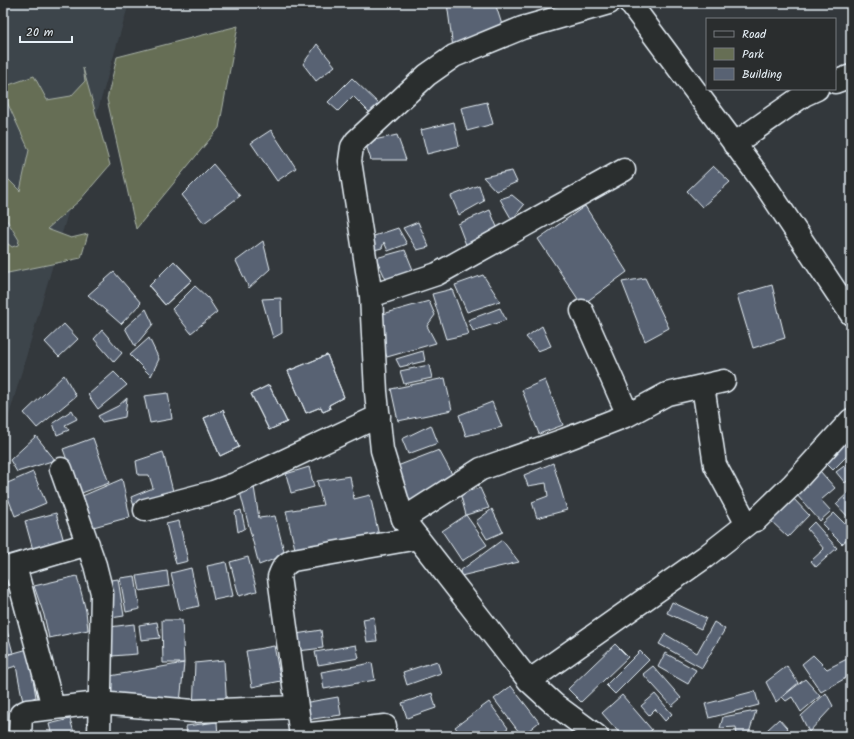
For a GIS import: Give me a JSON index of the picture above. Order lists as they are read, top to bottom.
{
  "legend": ["Road", "Park", "Building"],
  "scale_bar": "20 m"
}
